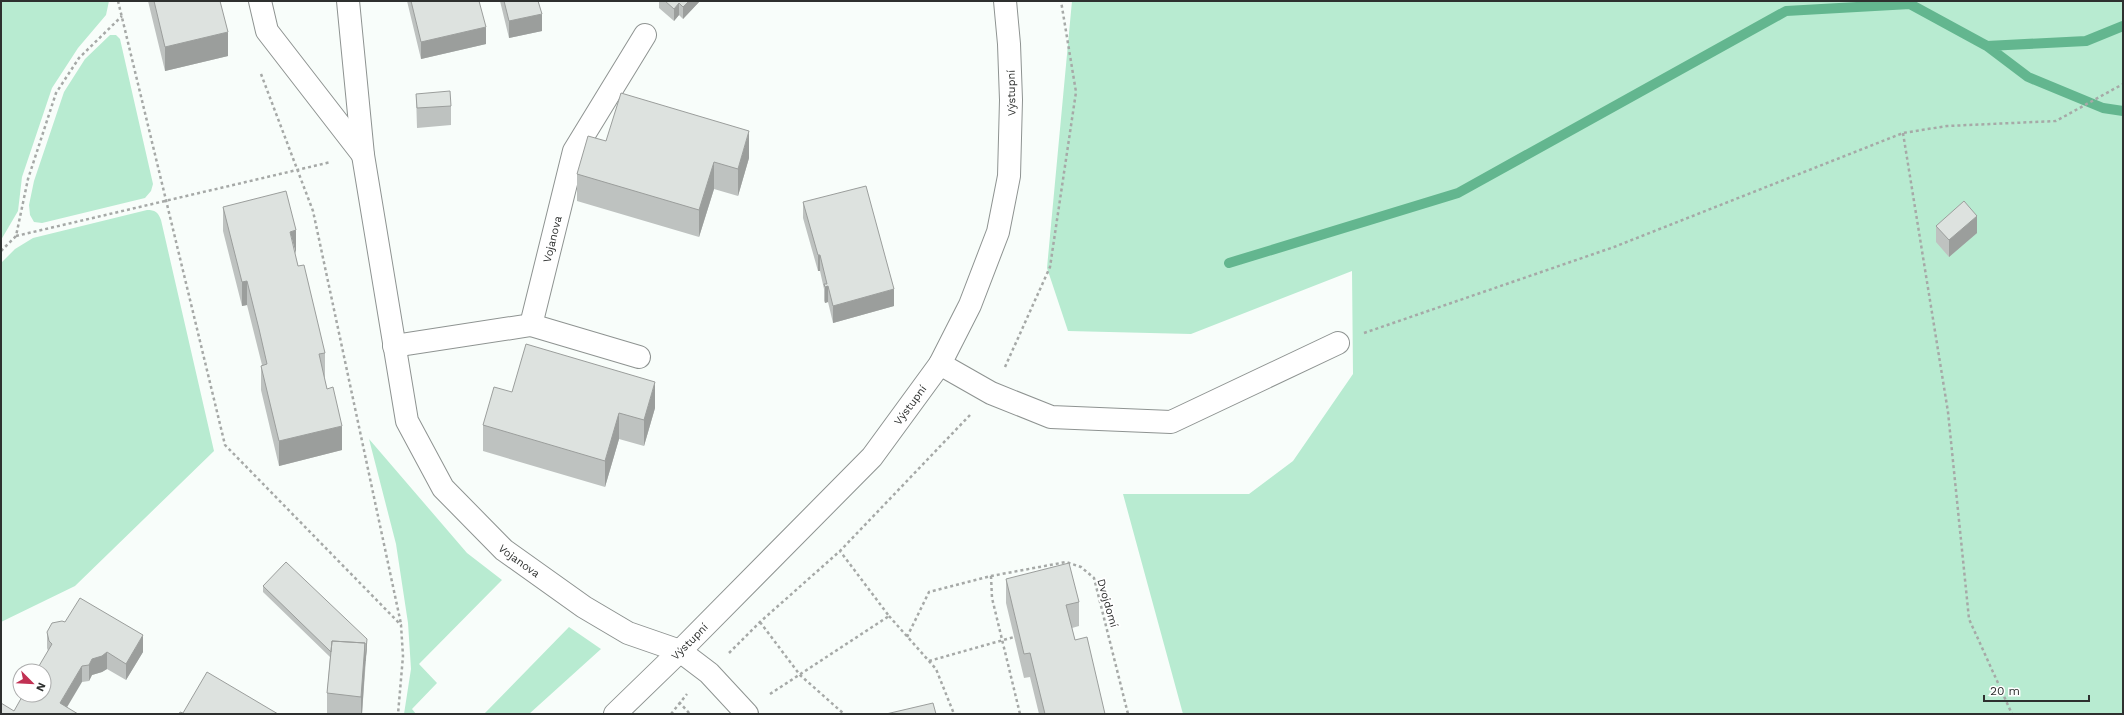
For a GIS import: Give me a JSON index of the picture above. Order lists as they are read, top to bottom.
{
  "streets": {
    "street": ["Výstupní", "Vojanova"],
    "path": ["Dvojdomí"]
  },
  "crossings": [
    ["Výstupní", "Vojanova"]
  ],
  "scale_bar": "20 m",
  "north": "bottom right"
}
